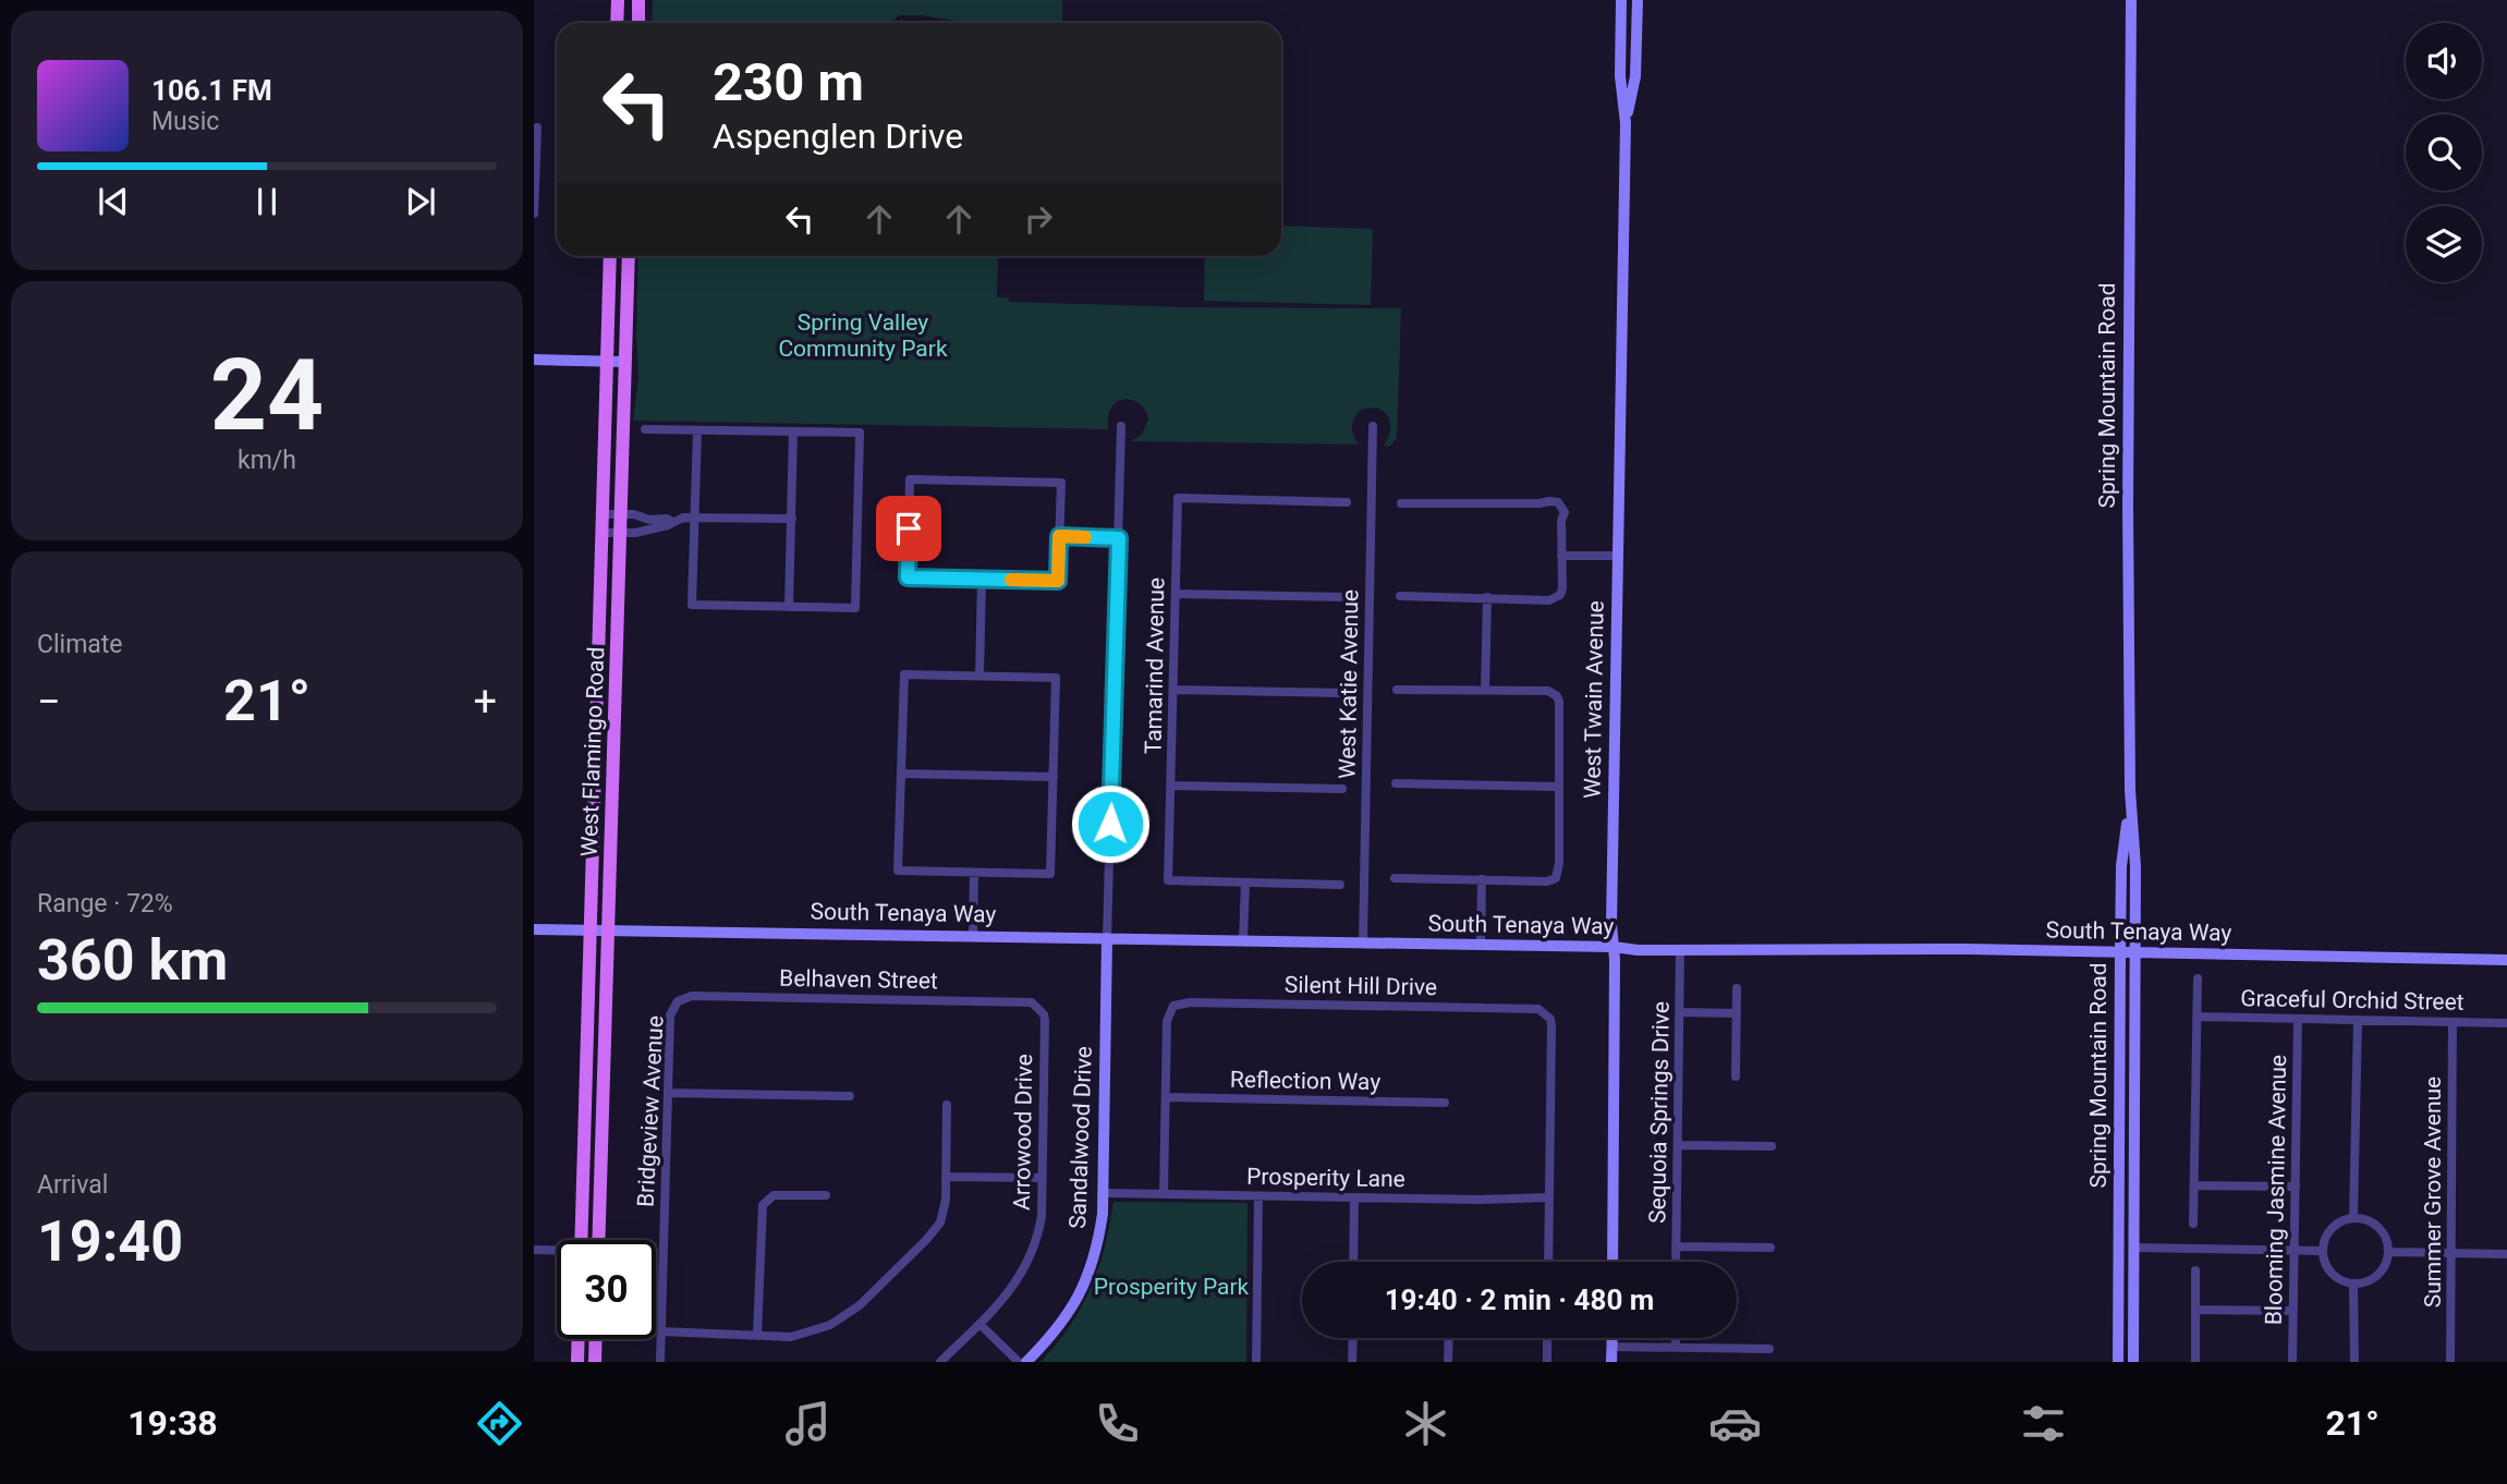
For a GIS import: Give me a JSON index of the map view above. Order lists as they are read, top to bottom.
{
  "streets": {
    "main road": ["West Flamingo Road"],
    "street": [
      "Spring Mountain Road",
      "Tamarind Avenue",
      "West Katie Avenue",
      "West Twain Avenue",
      "South Tenaya Way",
      "Belhaven Street",
      "Silent Hill Drive",
      "Graceful Orchid Street",
      "Reflection Way",
      "Bridgeview Avenue",
      "Sequoia Springs Drive",
      "Arrowood Drive",
      "Sandalwood Drive",
      "Prosperity Lane",
      "Blooming Jasmine Avenue",
      "Summer Grove Avenue"
    ]
  },
  "crossings": [
    ["Spring Mountain Road", "South Tenaya Way"],
    ["West Katie Avenue", "South Tenaya Way"],
    ["West Twain Avenue", "South Tenaya Way"],
    ["West Flamingo Road", "South Tenaya Way"],
    ["South Tenaya Way", "Sequoia Springs Drive"],
    ["South Tenaya Way", "Sandalwood Drive"],
    ["Belhaven Street", "Bridgeview Avenue"],
    ["Belhaven Street", "Arrowood Drive"],
    ["Silent Hill Drive", "Reflection Way"],
    ["Silent Hill Drive", "Prosperity Lane"],
    ["Graceful Orchid Street", "Blooming Jasmine Avenue"],
    ["Graceful Orchid Street", "Summer Grove Avenue"],
    ["Sandalwood Drive", "Prosperity Lane"]
  ],
  "parks": ["Spring Valley Community Park", "Prosperity Park"],
  "page": {
    "turn": ["230 m", "Aspenglen Drive"],
    "song": ["106.1 FM", "Music"],
    "tile": [
      ["24", "km/h"],
      "Climate",
      ["Range · 72%", "360 km"],
      ["Arrival", "19:40"]
    ],
    "heat": ["−", "21°", "+"],
    "limit": "30",
    "trip": "19:40 · 2 min · 480 m",
    "tabs": ["19:38", "21°"]
  }
}
